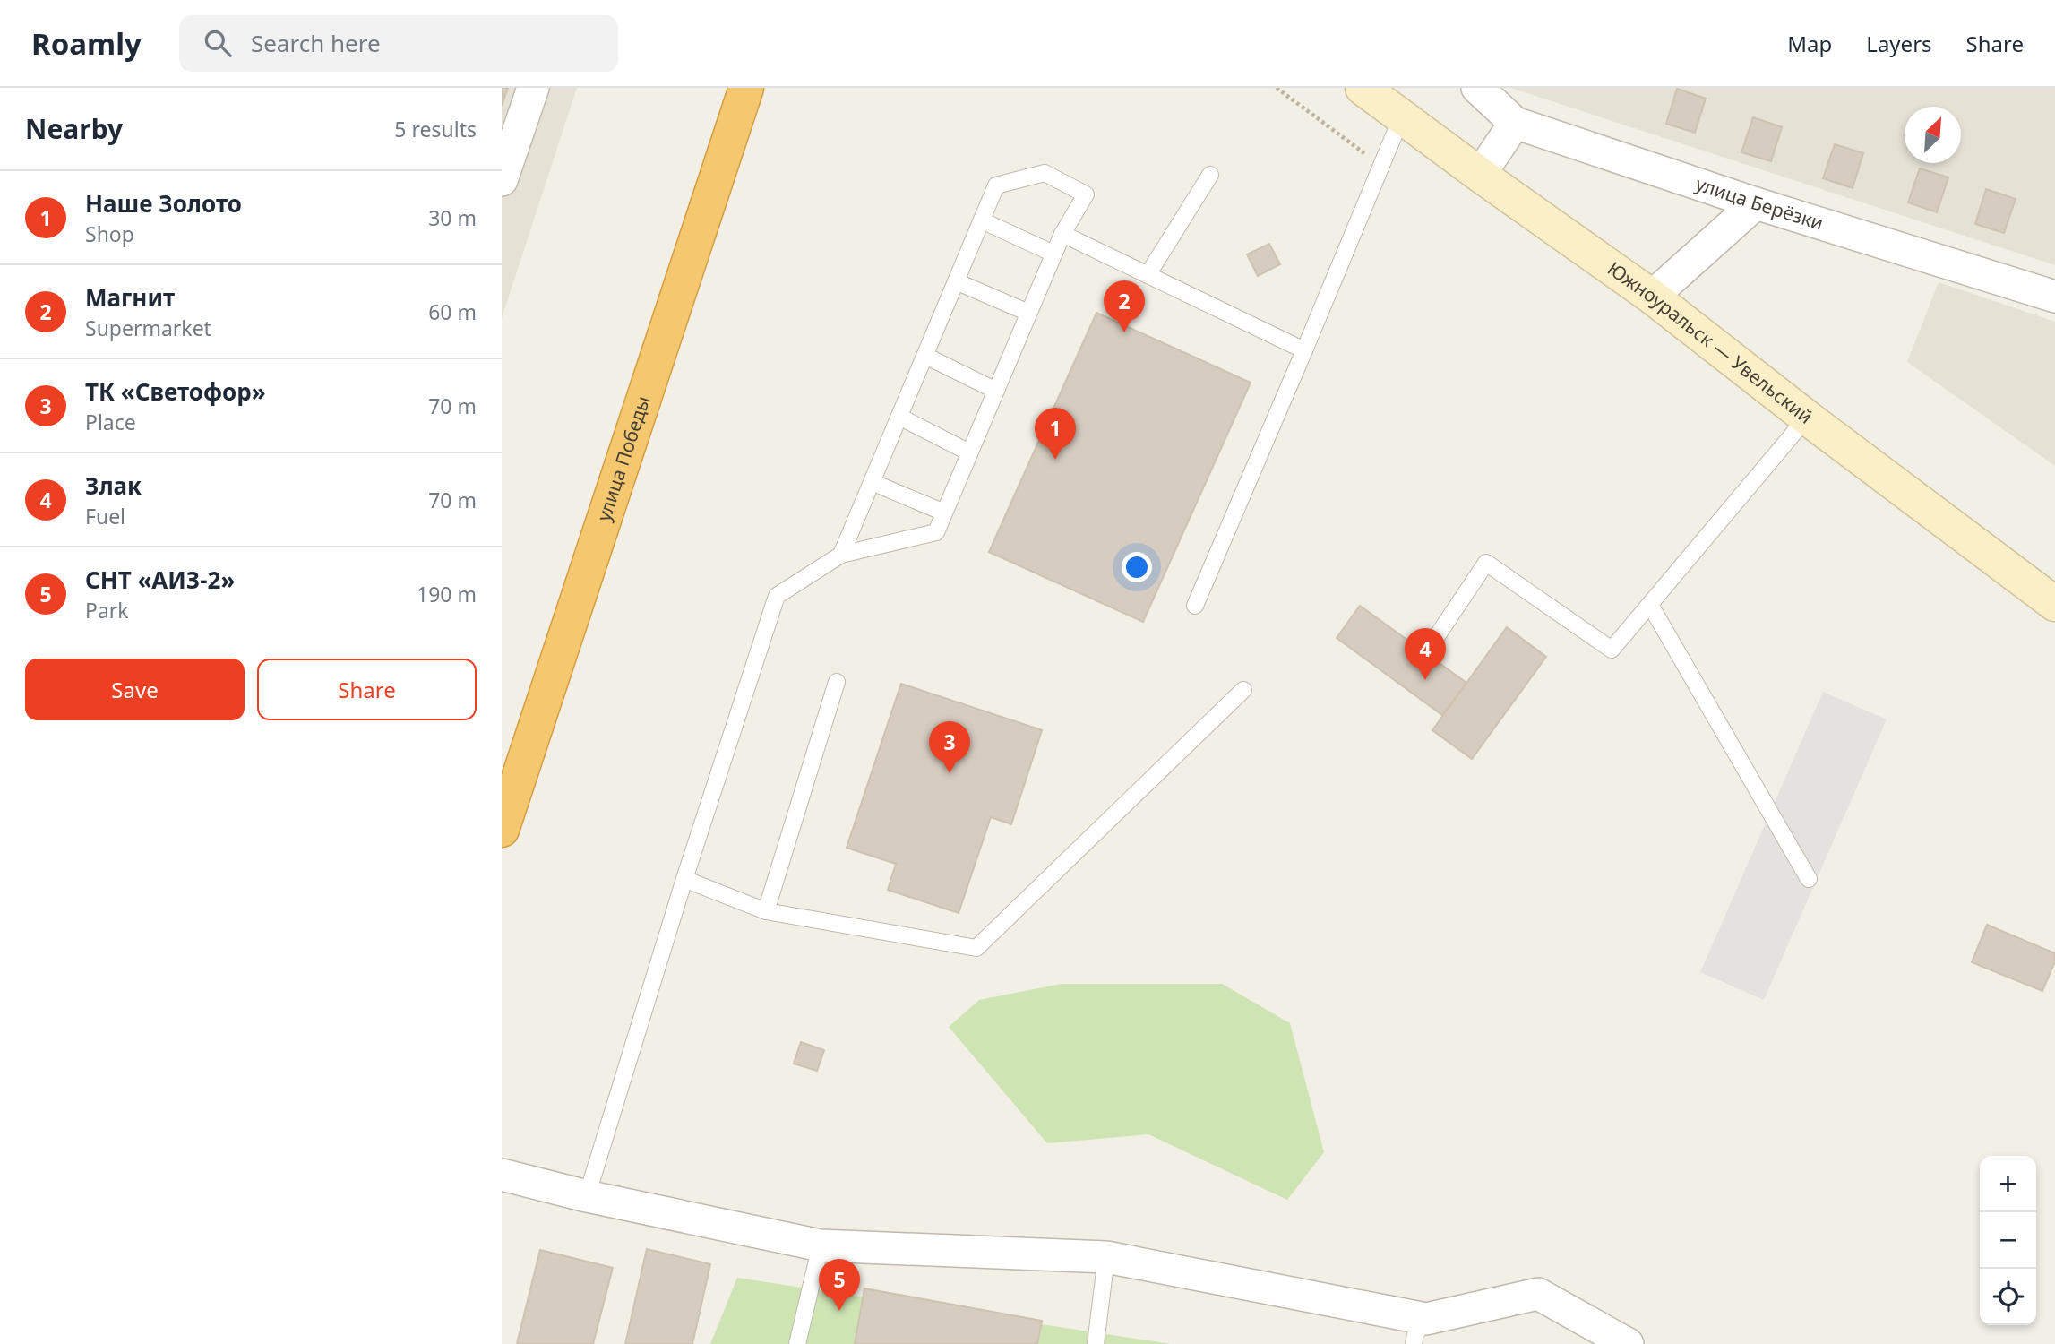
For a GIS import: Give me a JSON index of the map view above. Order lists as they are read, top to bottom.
{
  "streets": {
    "highway": ["улица Победы"],
    "street": ["улица Берёзки", "Южноуральск — Увельский"]
  },
  "north": "top right",
  "page": {
    "header": "Roamly",
    "search": "Search here",
    "nav": ["Map", "Layers", "Share"],
    "heading": ["Nearby", "5 results"],
    "list": [
      {
        "mark": "1",
        "name": "Наше Золото",
        "note": "Shop",
        "value": "30 m"
      },
      {
        "mark": "2",
        "name": "Магнит",
        "note": "Supermarket",
        "value": "60 m"
      },
      {
        "mark": "3",
        "name": "ТК «Светофор»",
        "note": "Place",
        "value": "70 m"
      },
      {
        "mark": "4",
        "name": "Злак",
        "note": "Fuel",
        "value": "70 m"
      },
      {
        "mark": "5",
        "name": "СНТ «АИЗ-2»",
        "note": "Park",
        "value": "190 m"
      }
    ],
    "pins": [
      "2",
      "1",
      "4",
      "3",
      "5"
    ],
    "buttons": ["Save", "Share"],
    "map_buttons": ["+", "−"]
  }
}
